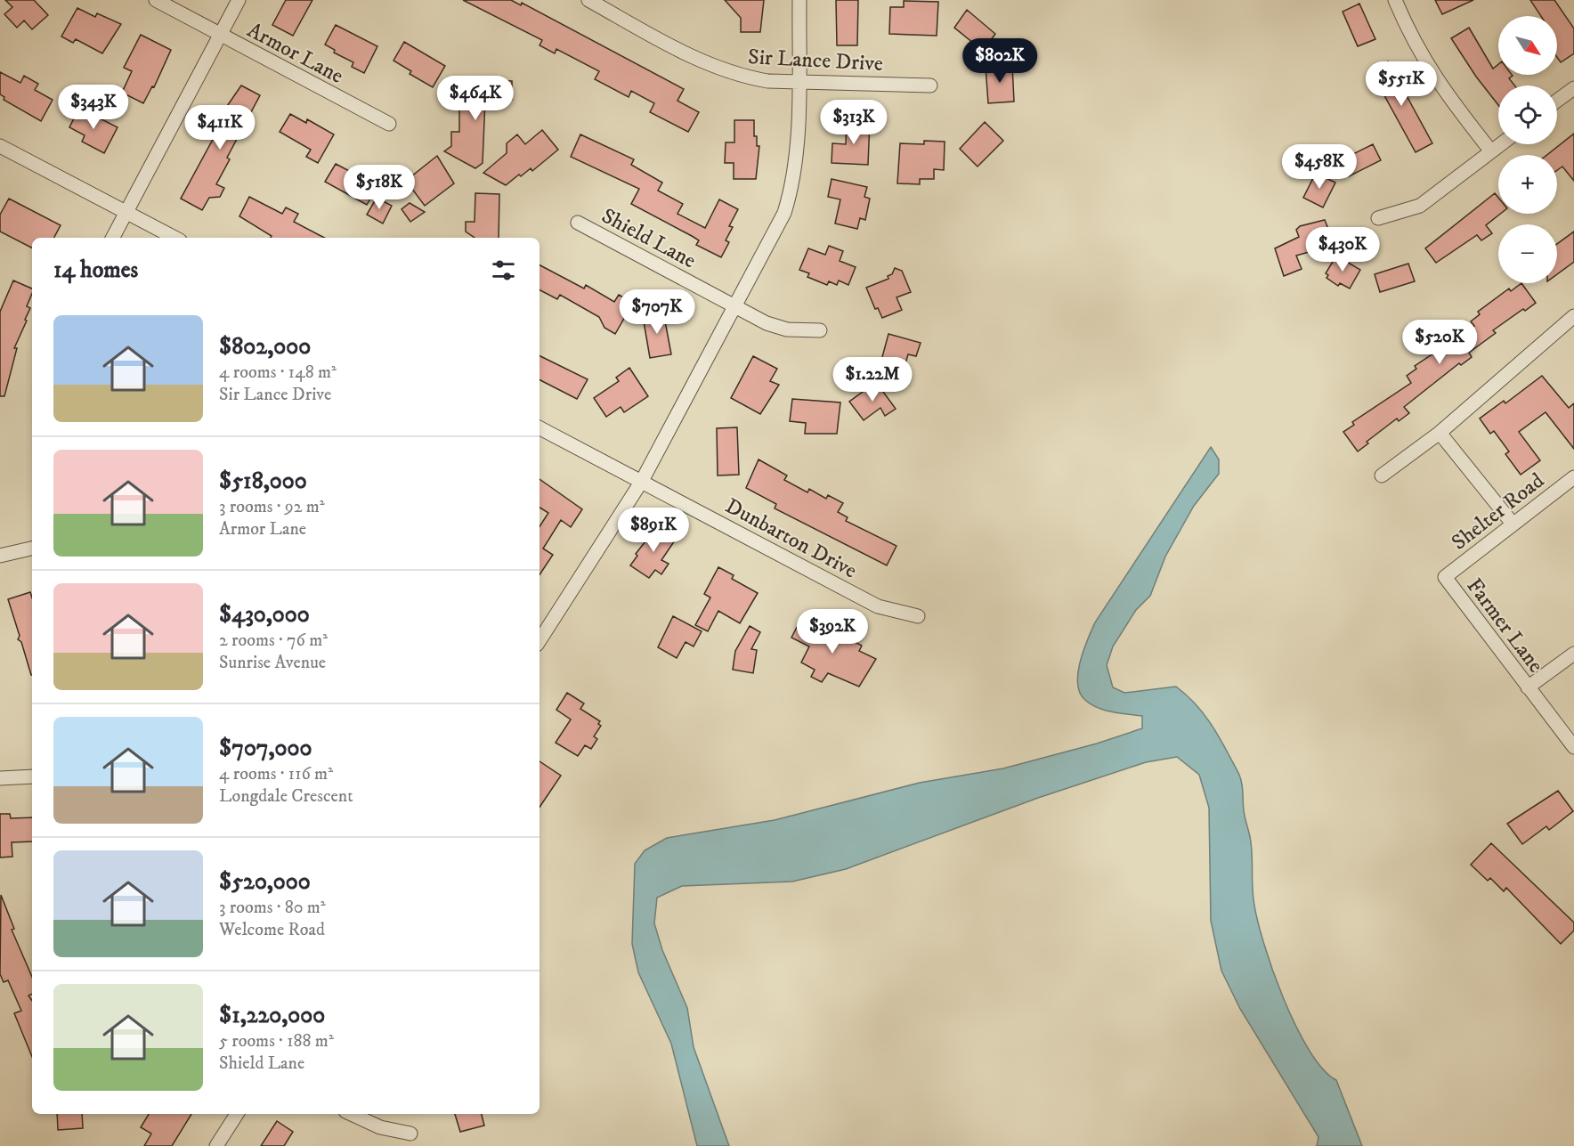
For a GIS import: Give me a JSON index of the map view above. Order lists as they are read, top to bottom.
{
  "streets": {
    "street": [
      "Armor Lane",
      "Sir Lance Drive",
      "Shield Lane",
      "Shelter Road",
      "Dunbarton Drive",
      "Farmer Lane"
    ]
  },
  "crossings": [
    ["Shelter Road", "Farmer Lane"]
  ],
  "north": "bottom right",
  "page": {
    "map_buttons": ["+", "−"],
    "price": [
      "$802K",
      "$551K",
      "$464K",
      "$343K",
      "$313K",
      "$411K",
      "$458K",
      "$518K",
      "$430K",
      "$707K",
      "$520K",
      "$1.22M",
      "$891K",
      "$392K"
    ],
    "heading": "14 homes",
    "list": [
      {
        "name": "$802,000",
        "note": "4 rooms · 148 m² · Sir Lance Drive"
      },
      {
        "name": "$518,000",
        "note": "3 rooms · 92 m² · Armor Lane"
      },
      {
        "name": "$430,000",
        "note": "2 rooms · 76 m² · Sunrise Avenue"
      },
      {
        "name": "$707,000",
        "note": "4 rooms · 116 m² · Longdale Crescent"
      },
      {
        "name": "$520,000",
        "note": "3 rooms · 80 m² · Welcome Road"
      },
      {
        "name": "$1,220,000",
        "note": "5 rooms · 188 m² · Shield Lane"
      }
    ]
  }
}
